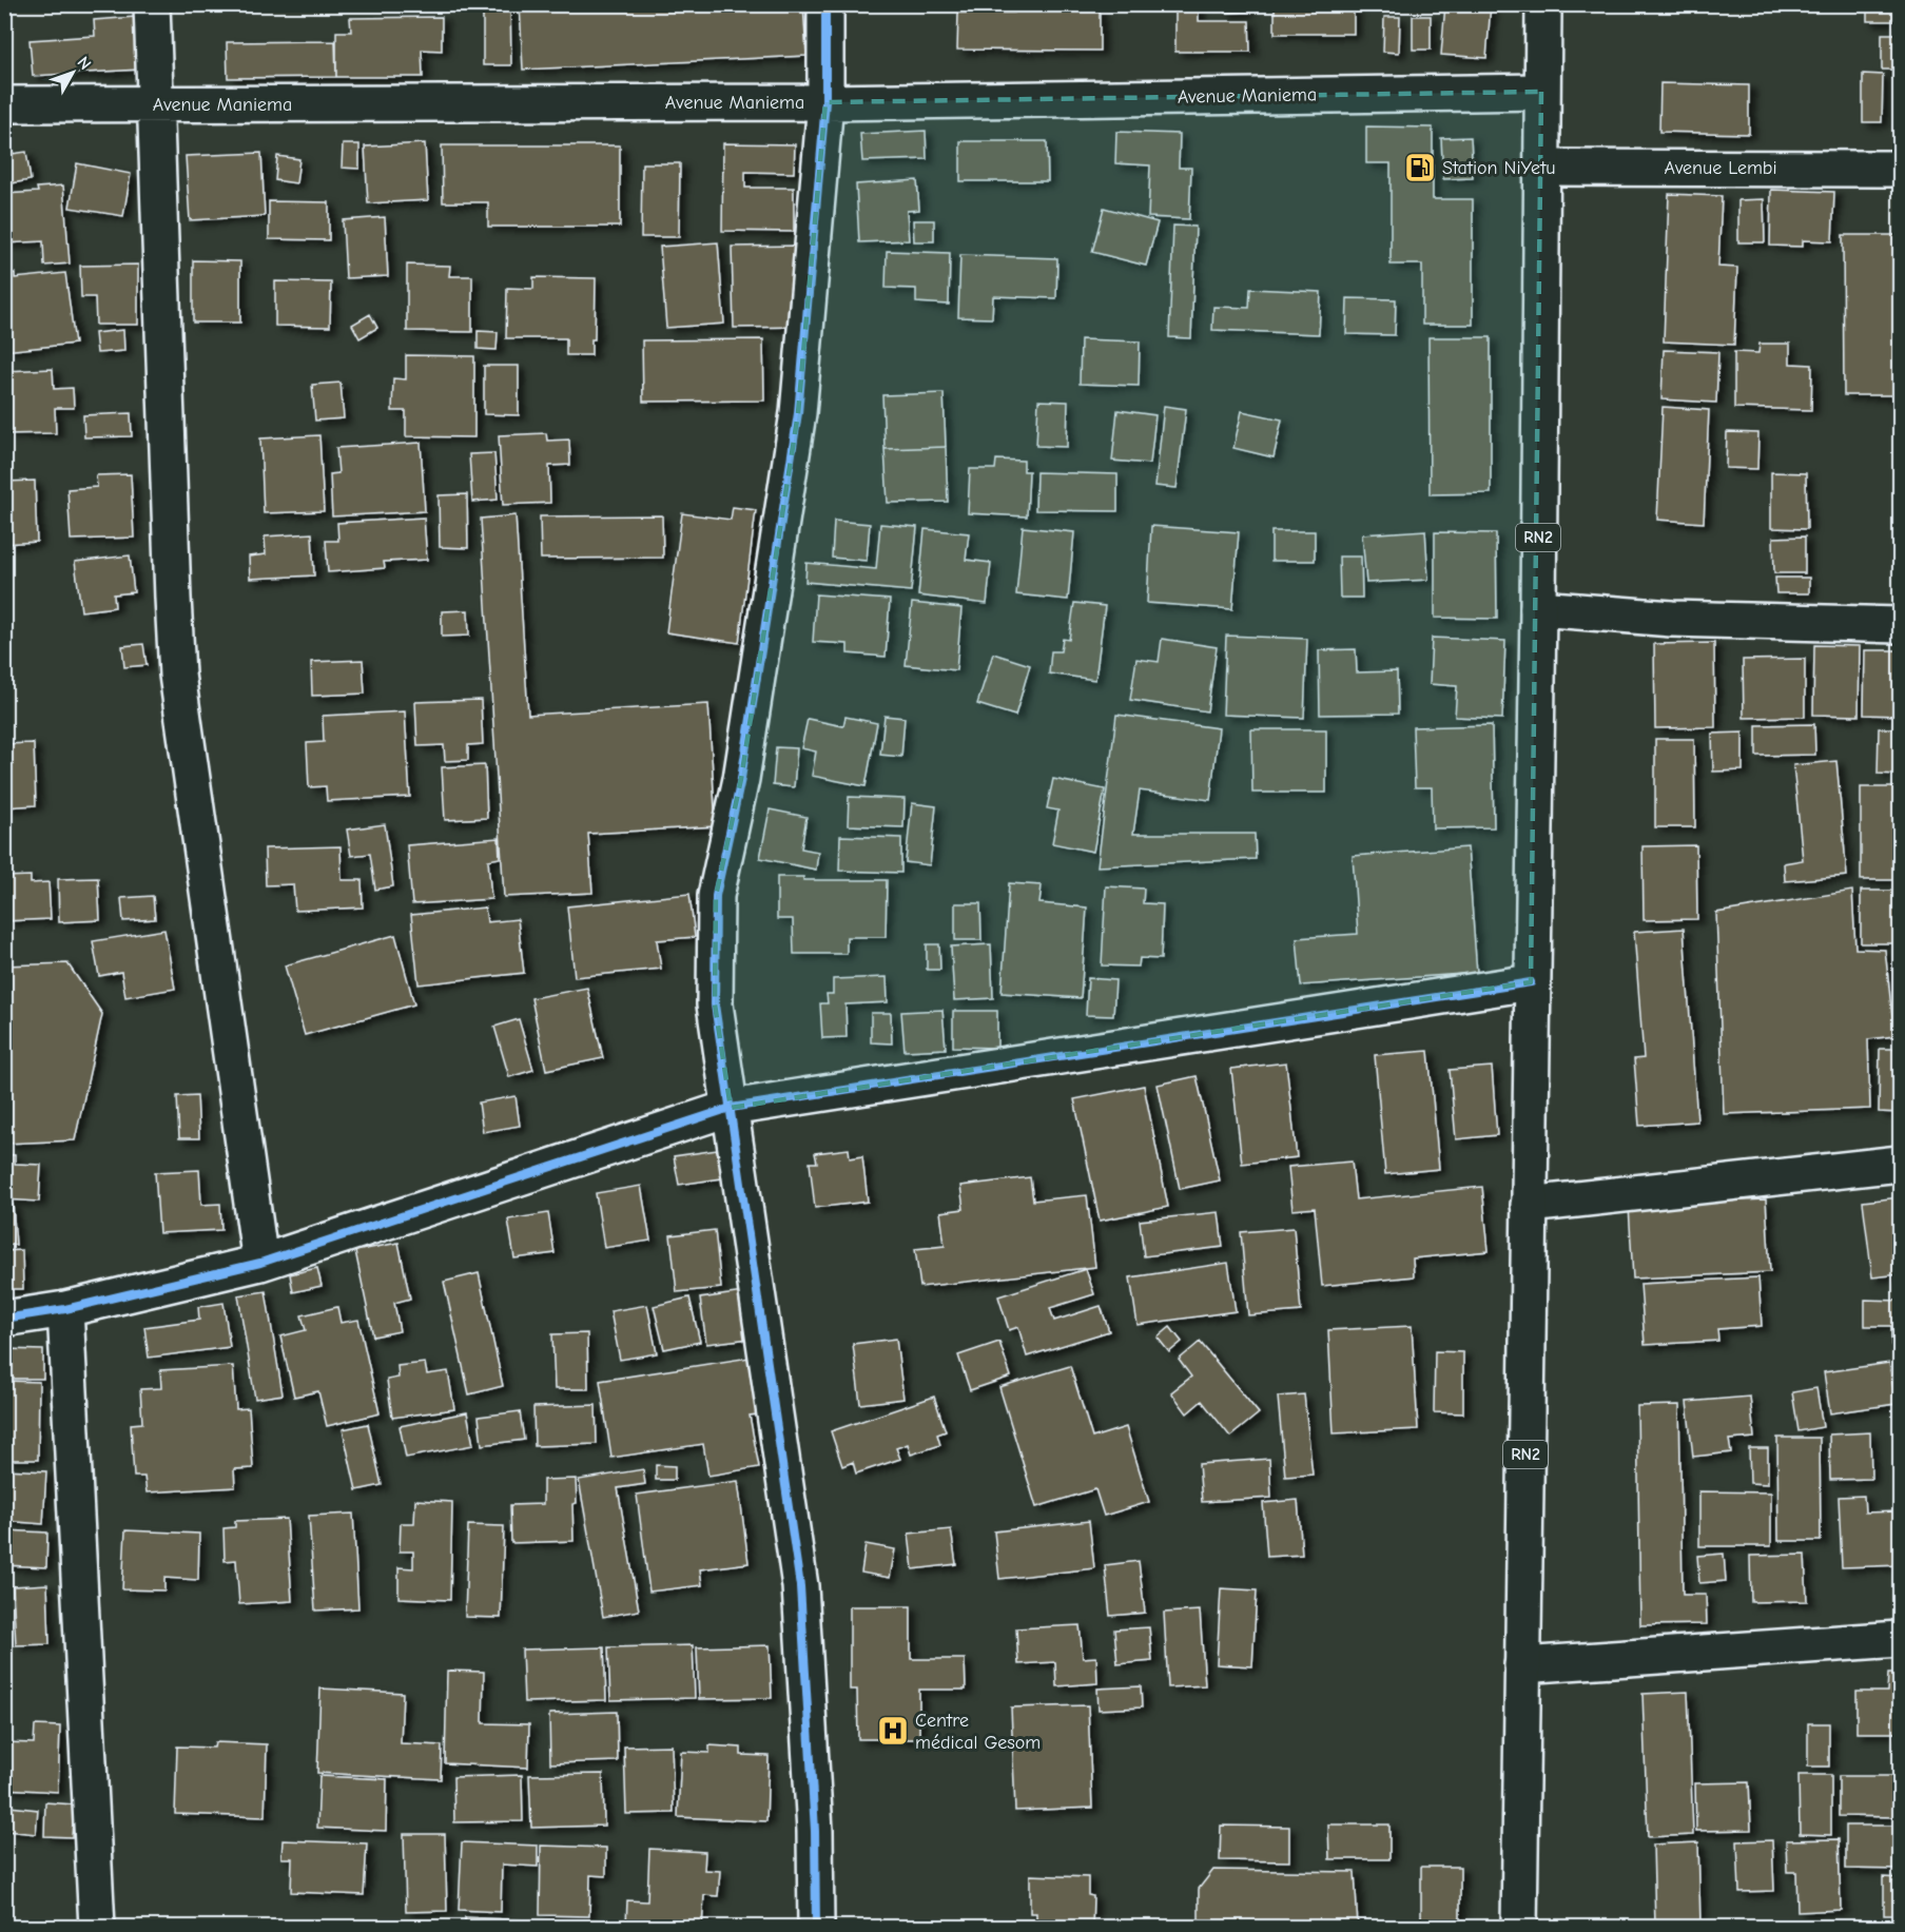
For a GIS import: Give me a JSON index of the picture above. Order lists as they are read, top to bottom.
{
  "streets": {
    "main road": ["Avenue Maniema", "Avenue Lembi", "RN2"]
  },
  "crossings": [
    ["Avenue Maniema", "RN2"],
    ["Avenue Lembi", "RN2"]
  ],
  "places": {
    "fuel station": ["Station NiYetu"],
    "hospital": ["Centre médical Gesom"]
  },
  "north": "top right"
}
